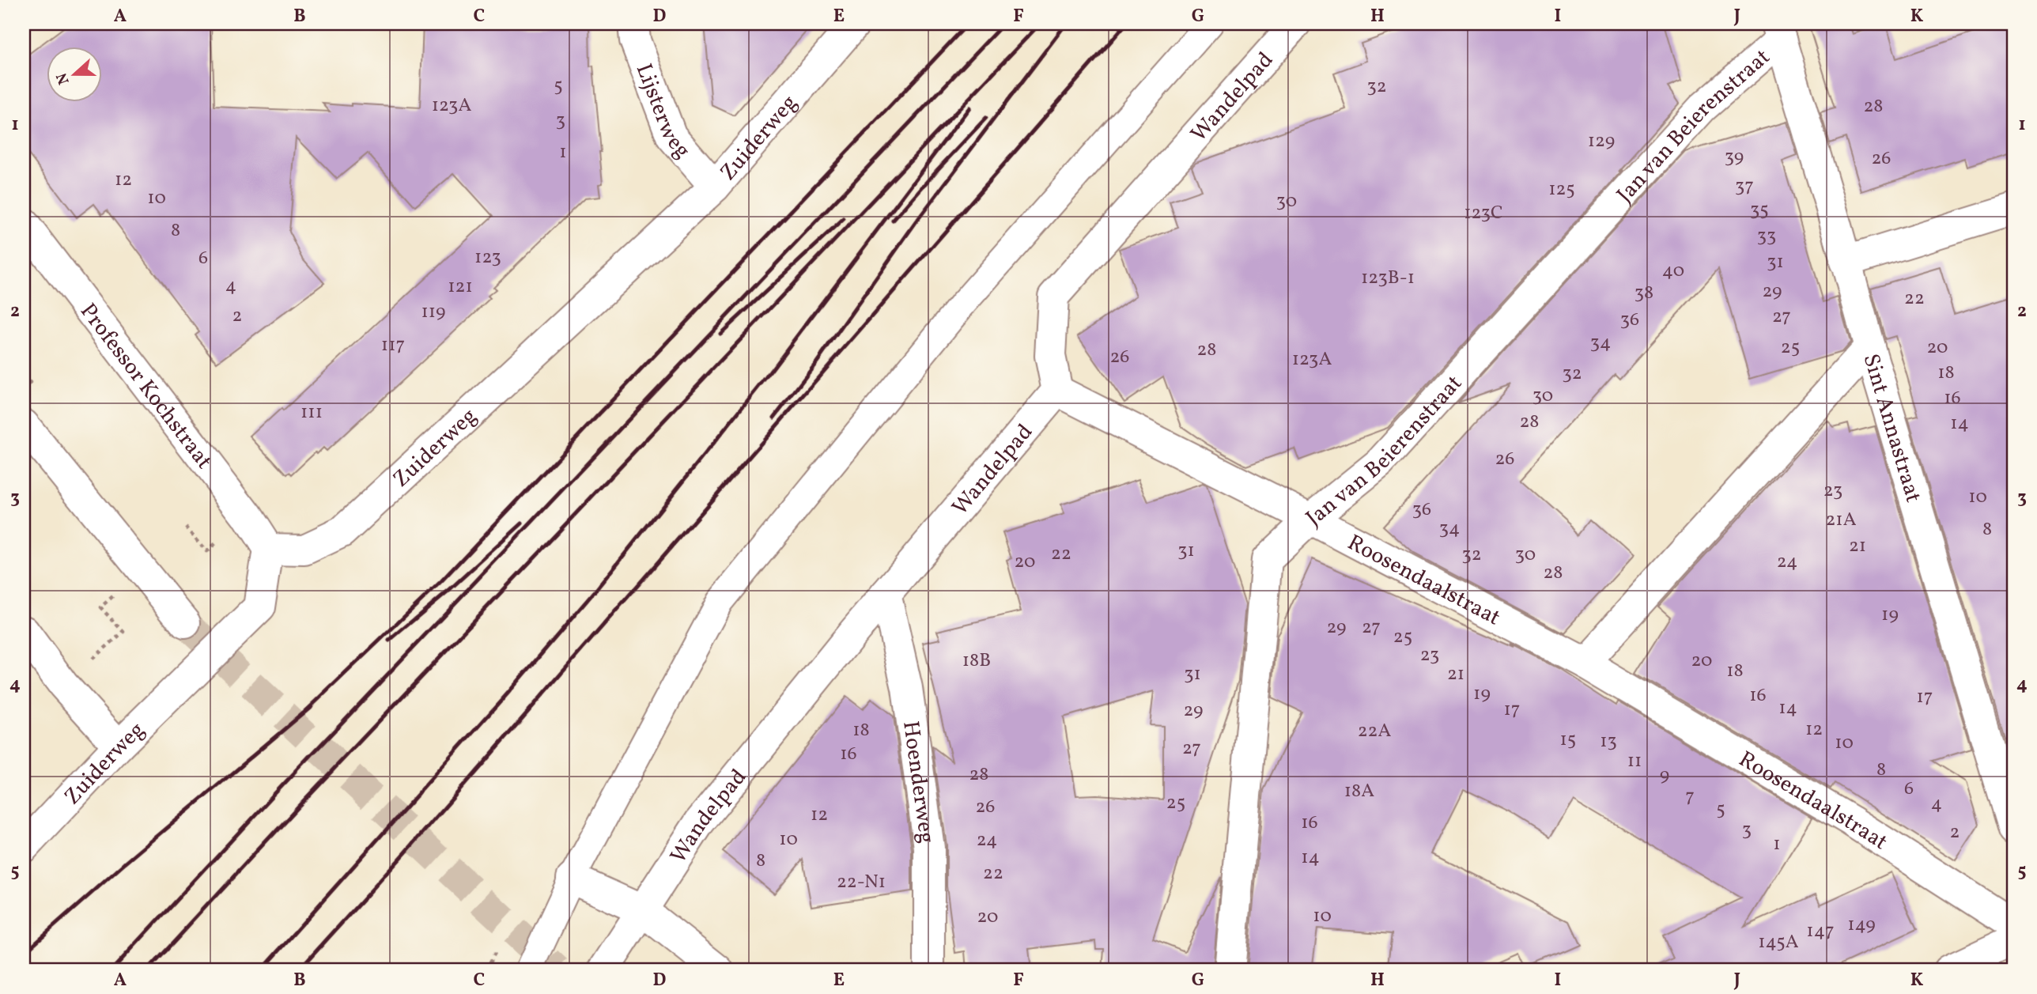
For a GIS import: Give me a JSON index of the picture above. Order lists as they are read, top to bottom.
{
  "streets": {
    "street": [
      "Wandelpad",
      "Lijsterweg",
      "Jan van Beierenstraat",
      "Zuiderweg",
      "Professor Kochstraat",
      "Sint Annastraat",
      "Roosendaalstraat",
      "Hoenderweg"
    ]
  },
  "crossings": [
    ["Wandelpad", "Roosendaalstraat"],
    ["Wandelpad", "Hoenderweg"],
    ["Lijsterweg", "Zuiderweg"],
    ["Jan van Beierenstraat", "Sint Annastraat"],
    ["Jan van Beierenstraat", "Roosendaalstraat"],
    ["Zuiderweg", "Professor Kochstraat"]
  ],
  "house_numbers": [
    "5",
    "32",
    "123A",
    "28",
    "3",
    "129",
    "1",
    "39",
    "26",
    "12",
    "37",
    "125",
    "10",
    "30",
    "35",
    "123C",
    "8",
    "33",
    "123",
    "6",
    "31",
    "40",
    "123B-1",
    "4",
    "121",
    "29",
    "38",
    "22",
    "119",
    "2",
    "27",
    "36",
    "34",
    "117",
    "25",
    "20",
    "28",
    "26",
    "123A",
    "18",
    "32",
    "30",
    "16",
    "111",
    "28",
    "14",
    "26",
    "23",
    "10",
    "36",
    "21A",
    "34",
    "8",
    "21",
    "31",
    "22",
    "32",
    "30",
    "20",
    "24",
    "28",
    "19",
    "29",
    "27",
    "25",
    "23",
    "18B",
    "20",
    "18",
    "31",
    "21",
    "19",
    "16",
    "17",
    "14",
    "17",
    "29",
    "12",
    "18",
    "22A",
    "15",
    "13",
    "10",
    "27",
    "16",
    "11",
    "8",
    "28",
    "9",
    "6",
    "18A",
    "7",
    "25",
    "4",
    "26",
    "5",
    "12",
    "16",
    "3",
    "2",
    "10",
    "24",
    "1",
    "14",
    "8",
    "22",
    "22-N1",
    "10",
    "20",
    "149",
    "147",
    "145A"
  ],
  "north": "left",
  "grid": {
    "columns": [
      "A",
      "B",
      "C",
      "D",
      "E",
      "F",
      "G",
      "H",
      "I",
      "J",
      "K"
    ],
    "rows": [
      "1",
      "2",
      "3",
      "4",
      "5"
    ]
  }
}
